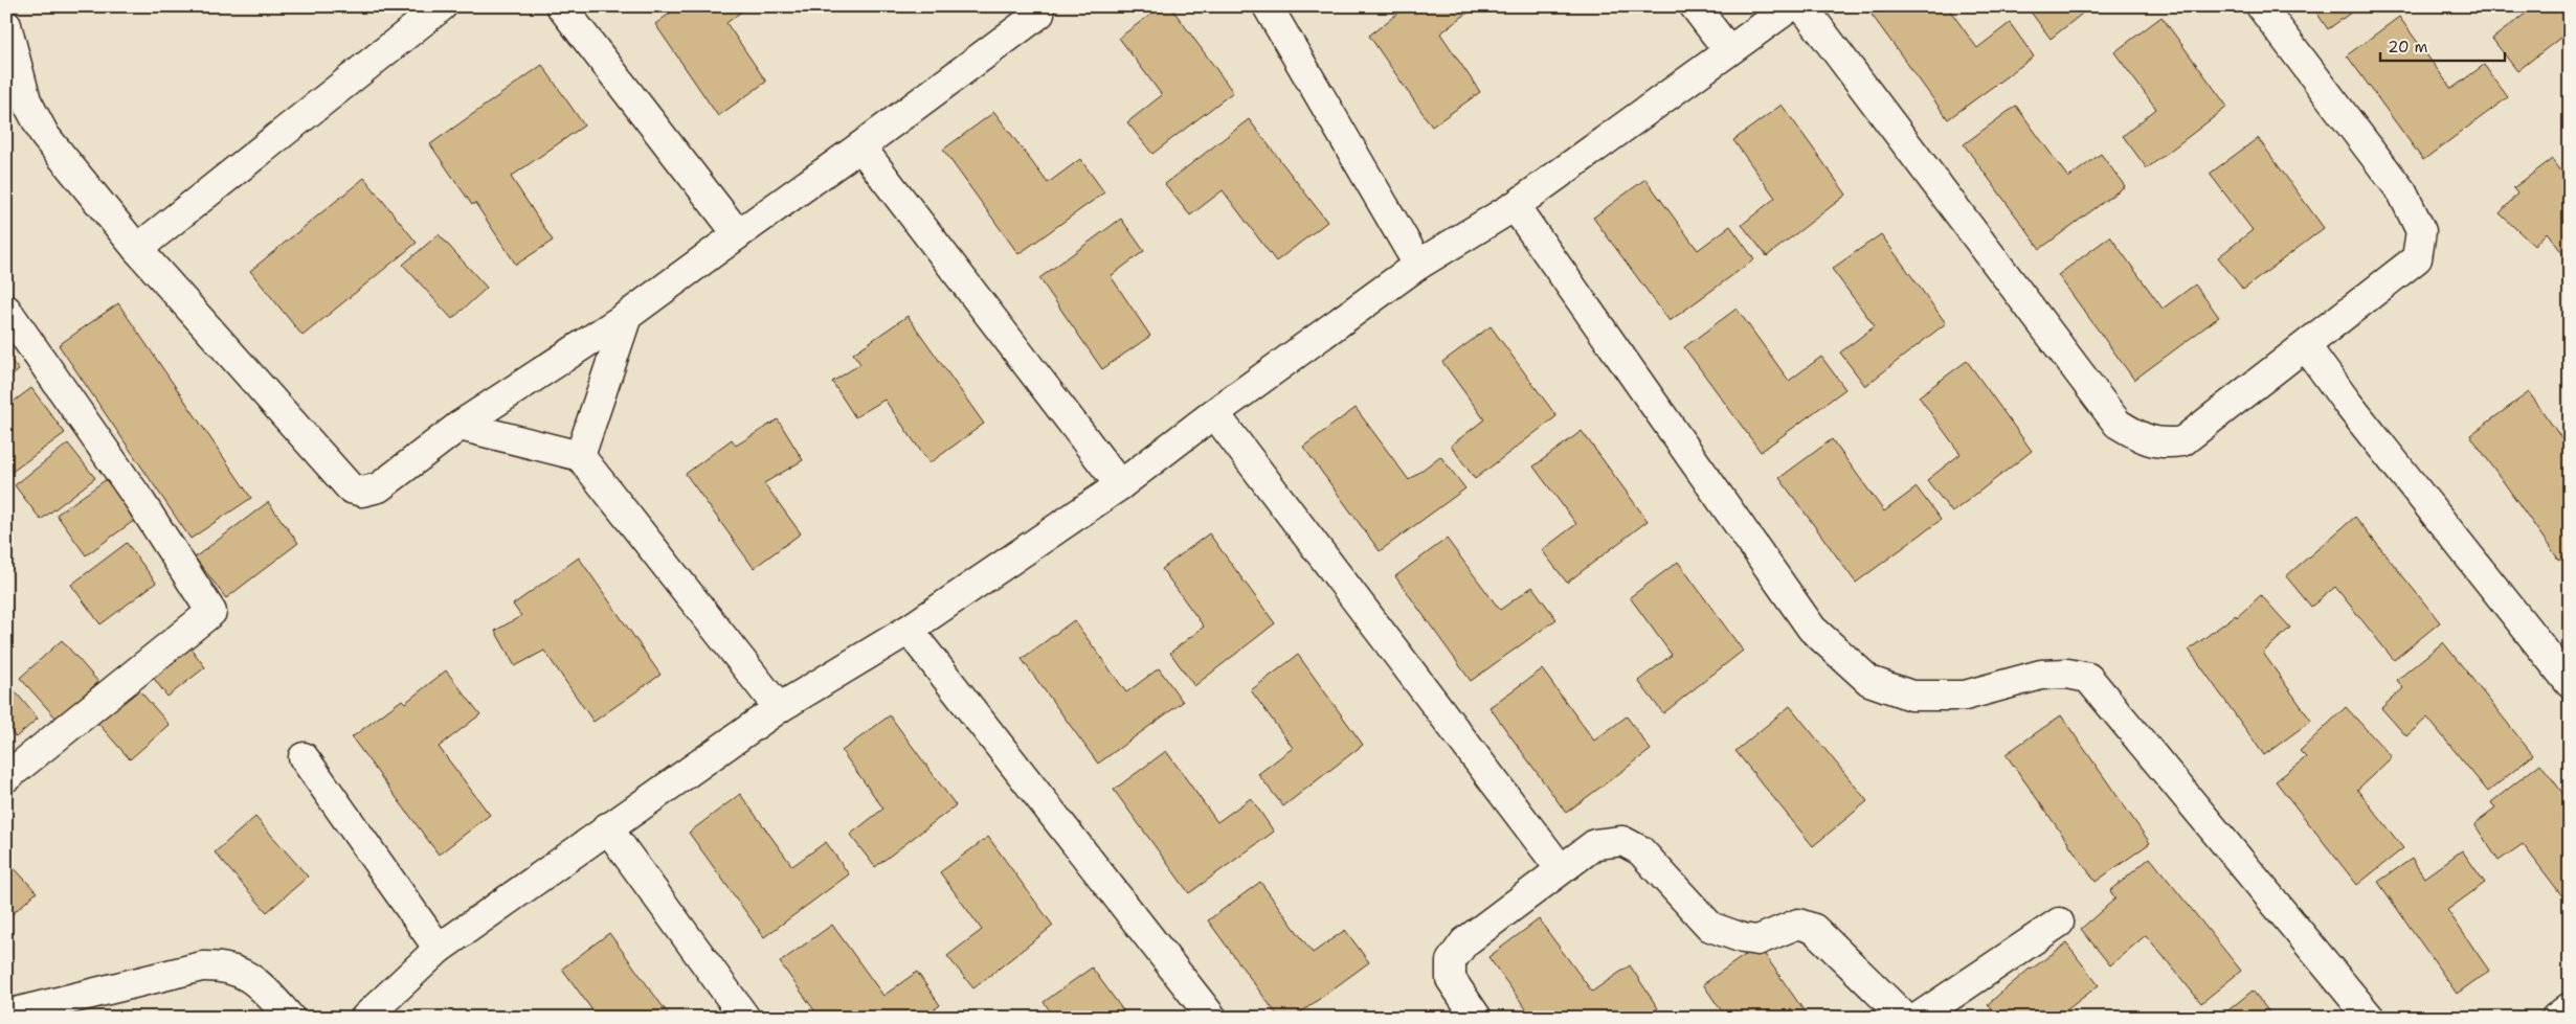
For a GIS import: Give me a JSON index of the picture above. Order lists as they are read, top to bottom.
{
  "scale_bar": "20 m"
}
